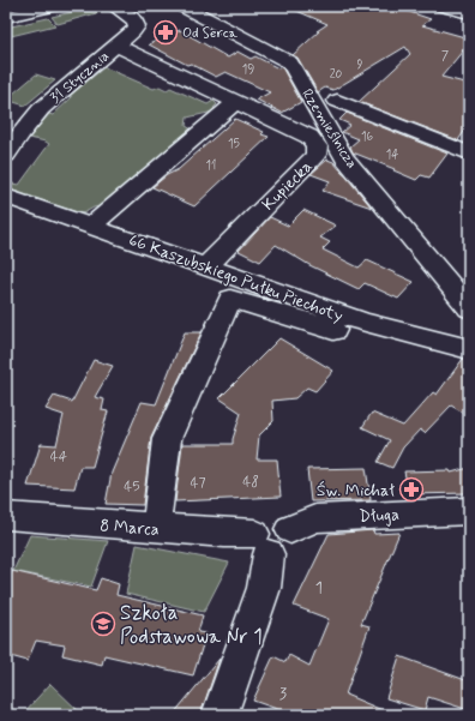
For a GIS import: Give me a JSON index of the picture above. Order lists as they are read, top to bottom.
{
  "streets": {
    "street": [
      "31 Stycznia",
      "Rzemieślnicza",
      "Kupiecka",
      "66 Kaszubskiego Pułku Piechoty",
      "Długa",
      "8 Marca"
    ]
  },
  "crossings": [
    ["31 Stycznia", "Kupiecka"],
    ["Kupiecka", "66 Kaszubskiego Pułku Piechoty"],
    ["Długa", "8 Marca"]
  ],
  "places": {
    "pharmacy": ["Od Serca", "Św. Michał"],
    "school or university": ["Szkoła Podstawowa Nr 1"]
  },
  "house_numbers": [
    "7",
    "9",
    "19",
    "20",
    "16",
    "15",
    "14",
    "11",
    "44",
    "48",
    "47",
    "45",
    "1",
    "3"
  ]
}
